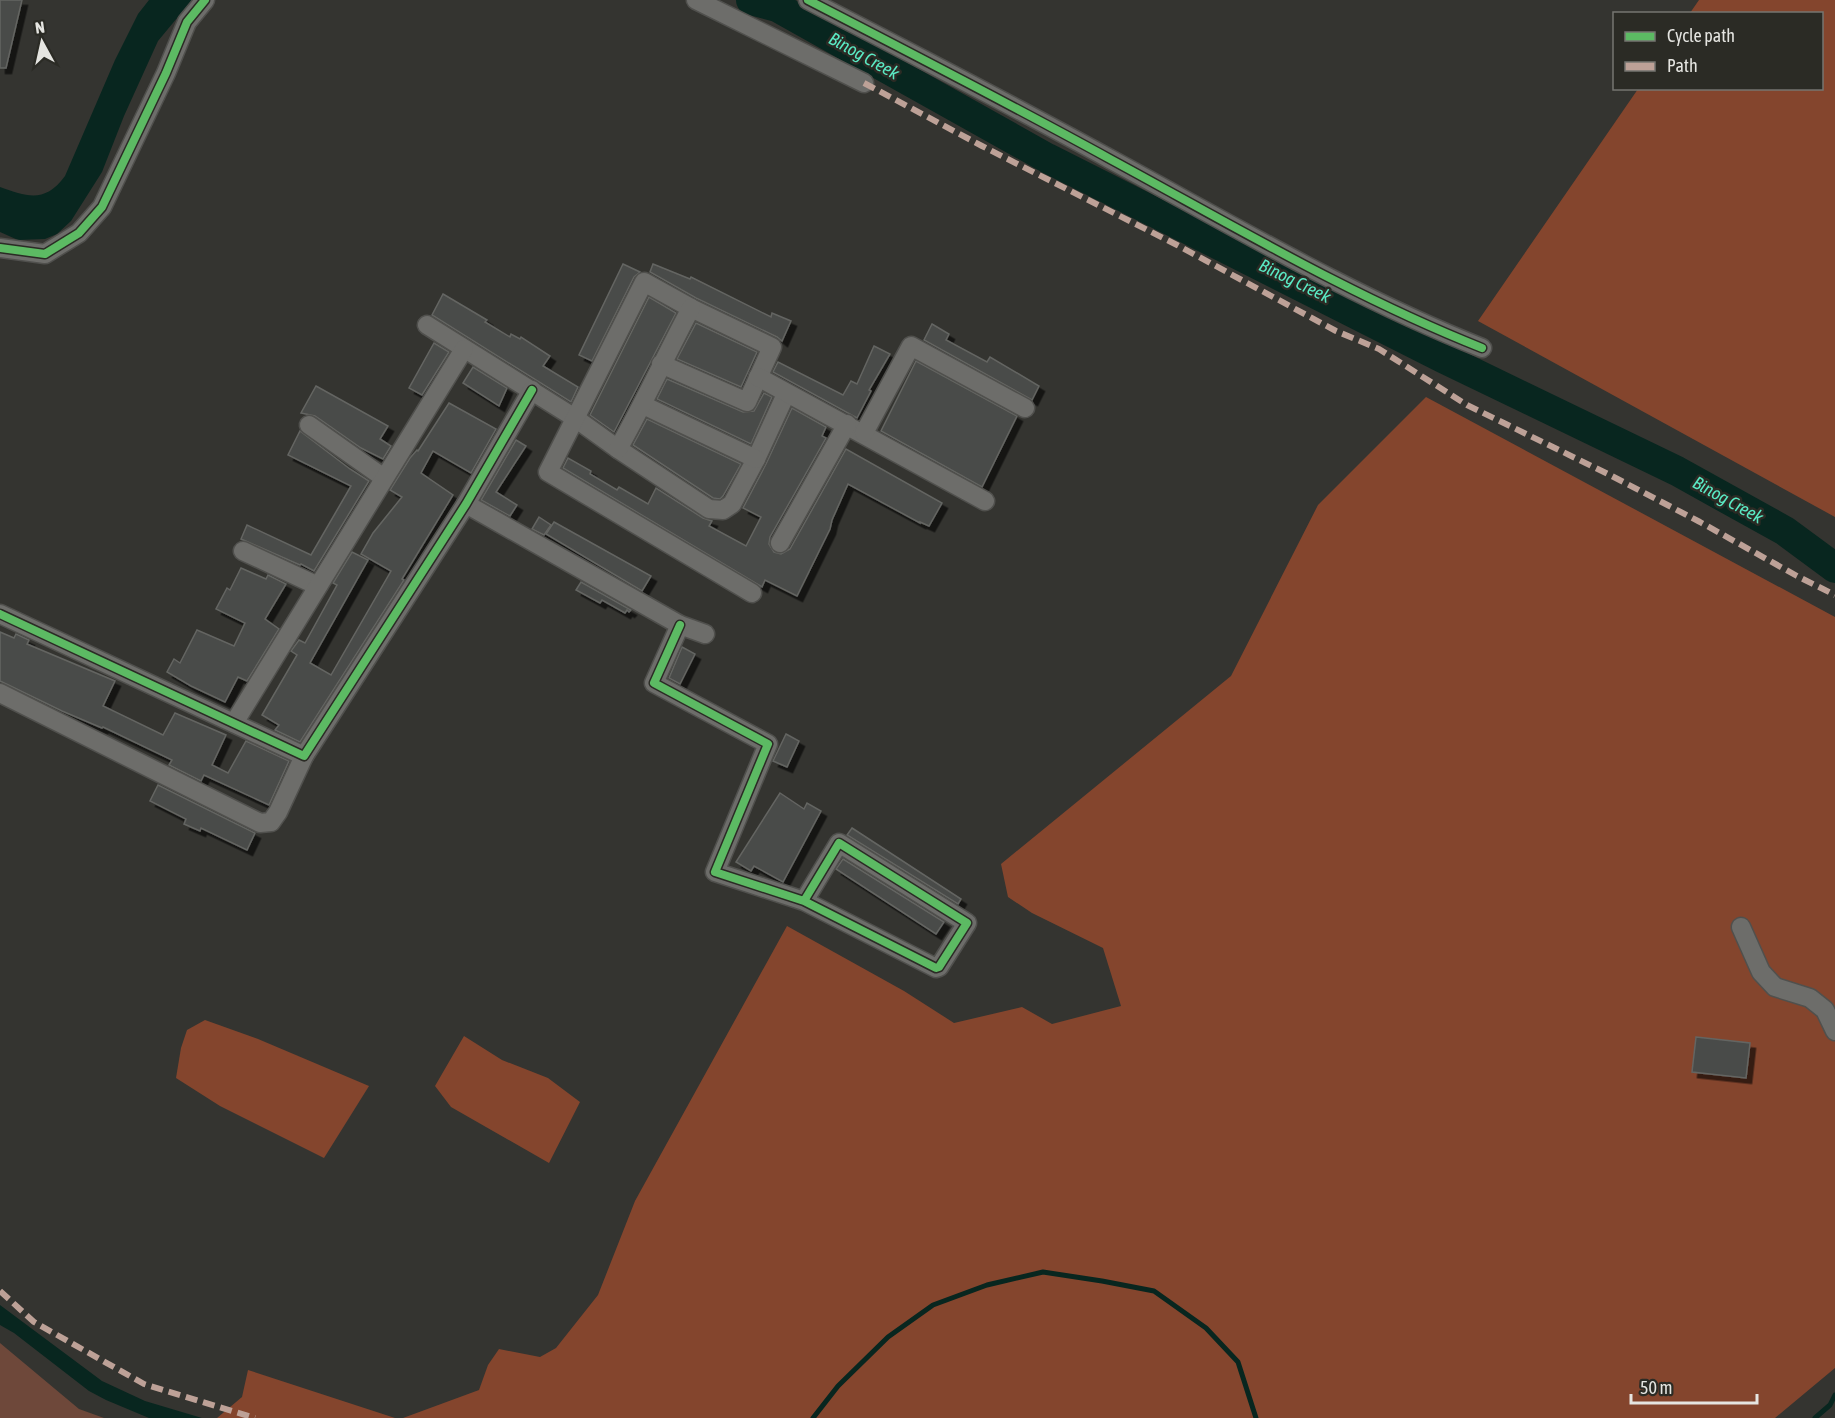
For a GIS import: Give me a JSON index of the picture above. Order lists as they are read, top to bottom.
{
  "water": ["Binog Creek"],
  "legend": ["Cycle path", "Path"],
  "scale_bar": "50 m",
  "north": "top"
}
